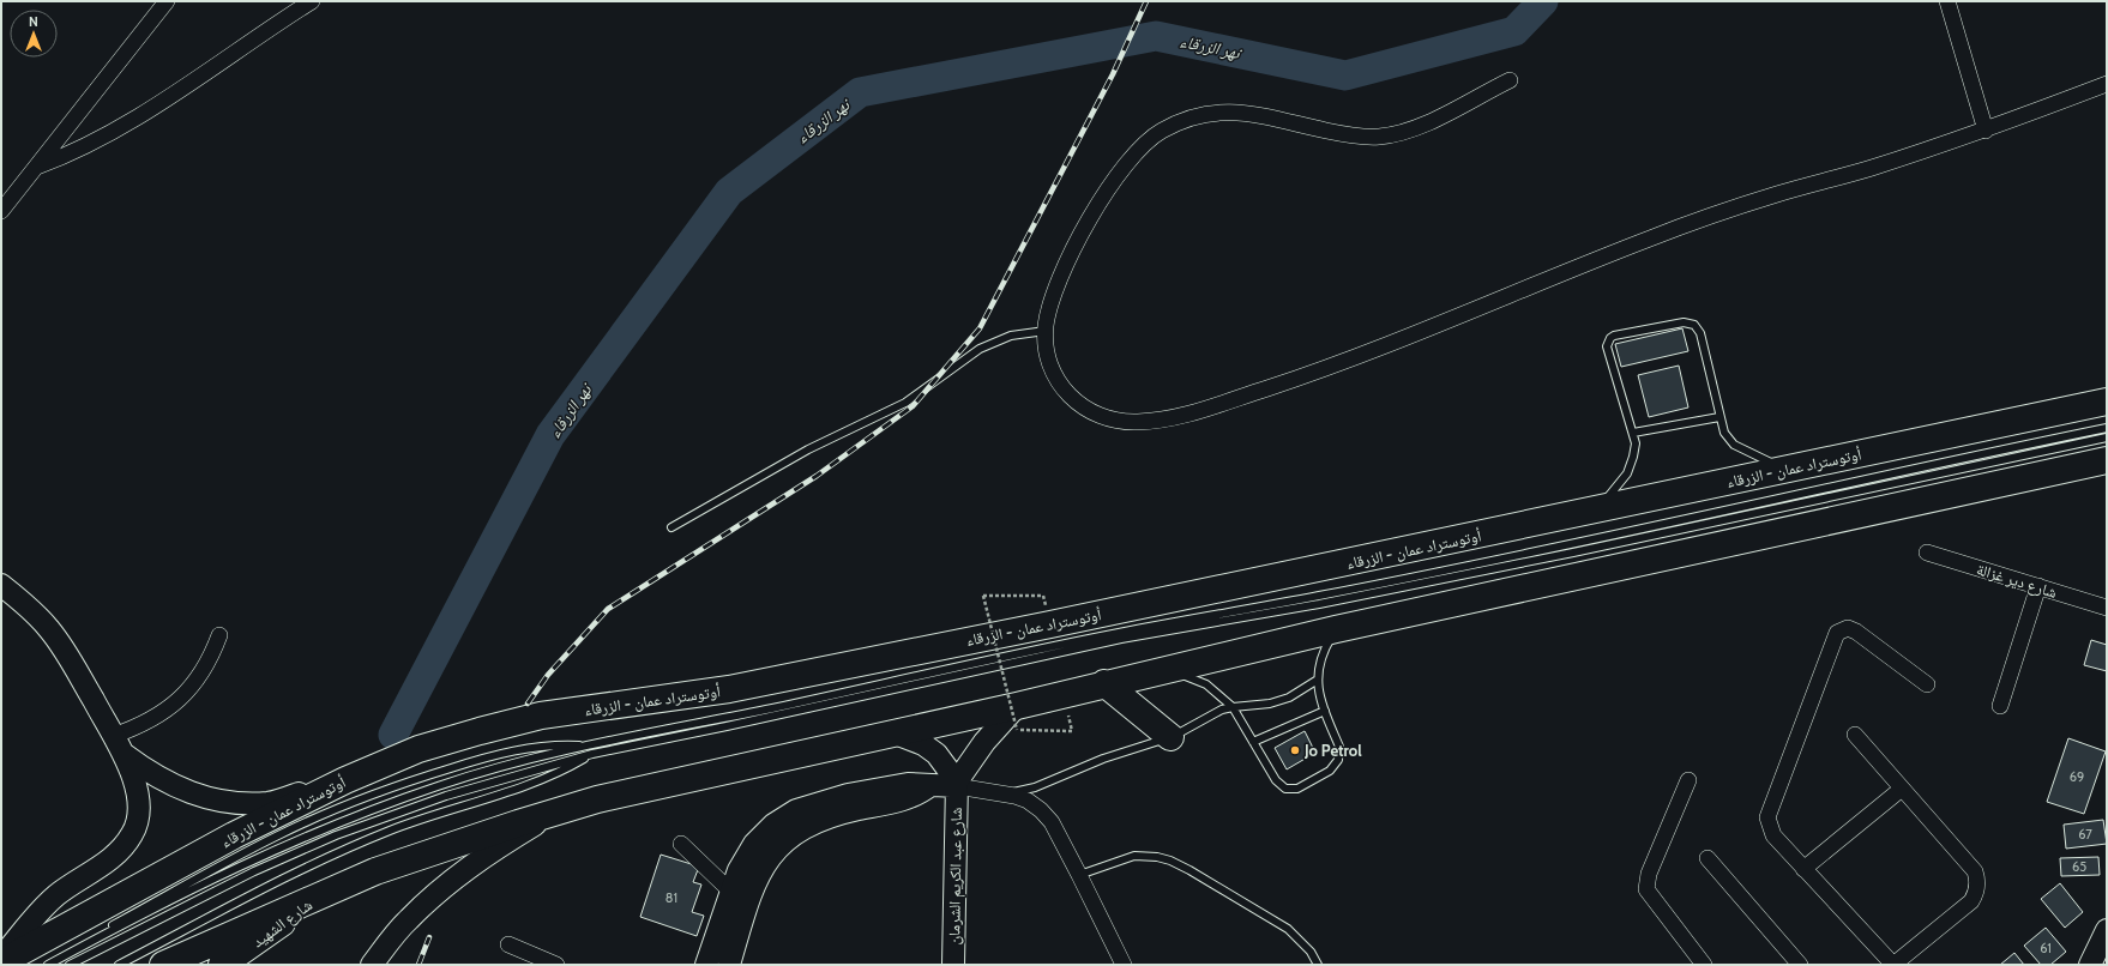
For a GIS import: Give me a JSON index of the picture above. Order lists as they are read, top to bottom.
{
  "streets": {
    "highway": ["أوتوستراد عمان - الزرقاء", "شارع الشهيد"],
    "street": ["شارع دير غزالة", "شارع عبد الكريم الشرمان"]
  },
  "water": ["نهر الزرقاء"],
  "places": ["Jo Petrol"],
  "house_numbers": [
    "69",
    "67",
    "65",
    "81",
    "61"
  ],
  "north": "top"
}
